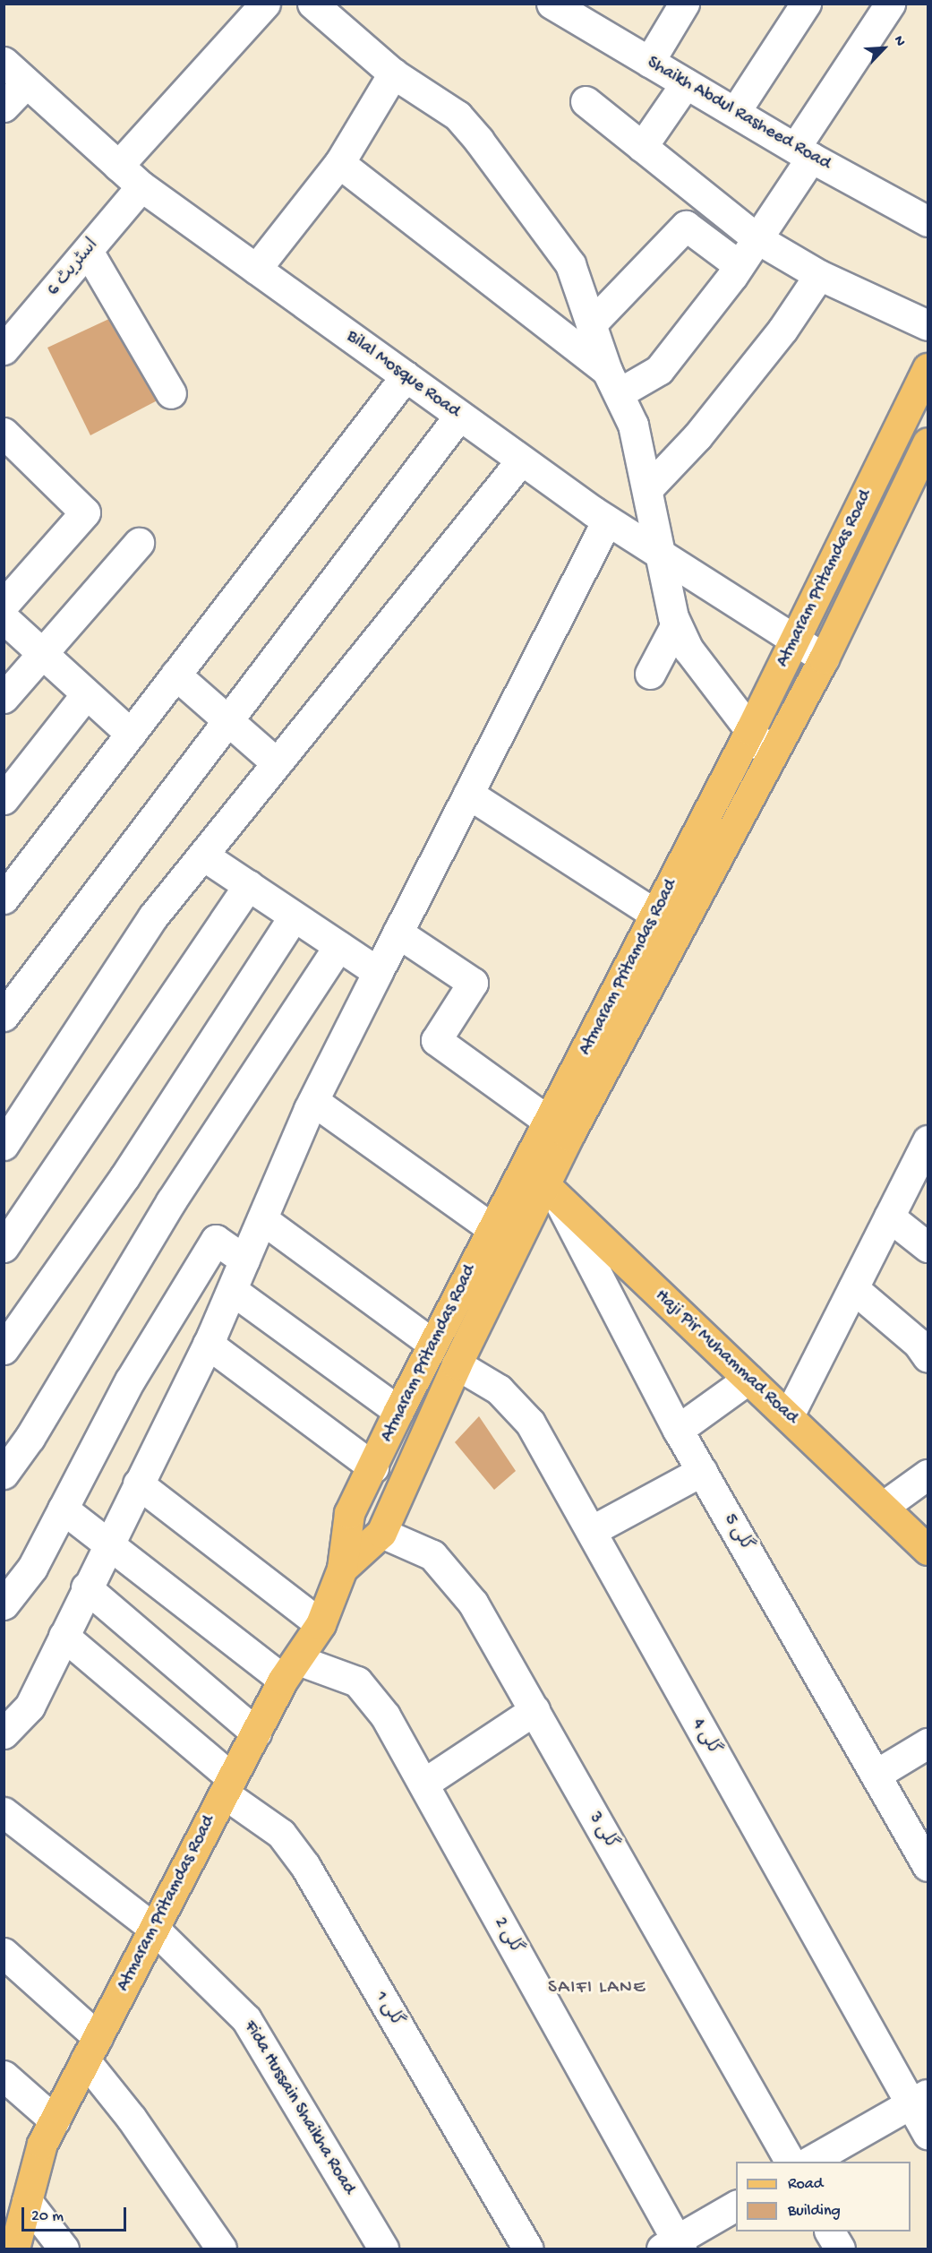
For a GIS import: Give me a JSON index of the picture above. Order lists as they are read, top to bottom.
{
  "streets": {
    "main road": ["Atmaram Pritamdas Road", "Haji Pir Muhammad Road"],
    "street": [
      "Shaikh Abdul Rasheed Road",
      "اسٹریٹ 6",
      "Bilal Mosque Road",
      "گلی 5",
      "گلی 4",
      "گلی 3",
      "گلی 2",
      "گلی 1",
      "Fida Hussain Shaikha Road"
    ]
  },
  "crossings": [
    ["اسٹریٹ 6", "Bilal Mosque Road"],
    ["Bilal Mosque Road", "Atmaram Pritamdas Road"],
    ["Atmaram Pritamdas Road", "Haji Pir Muhammad Road"],
    ["Atmaram Pritamdas Road", "گلی 5"],
    ["Atmaram Pritamdas Road", "گلی 4"],
    ["Atmaram Pritamdas Road", "گلی 3"],
    ["Atmaram Pritamdas Road", "گلی 2"],
    ["Atmaram Pritamdas Road", "گلی 1"],
    ["Atmaram Pritamdas Road", "Fida Hussain Shaikha Road"],
    ["Haji Pir Muhammad Road", "گلی 5"]
  ],
  "districts": ["SAIFI LANE"],
  "legend": ["Road", "Building"],
  "scale_bar": "20 m",
  "north": "top right"
}
